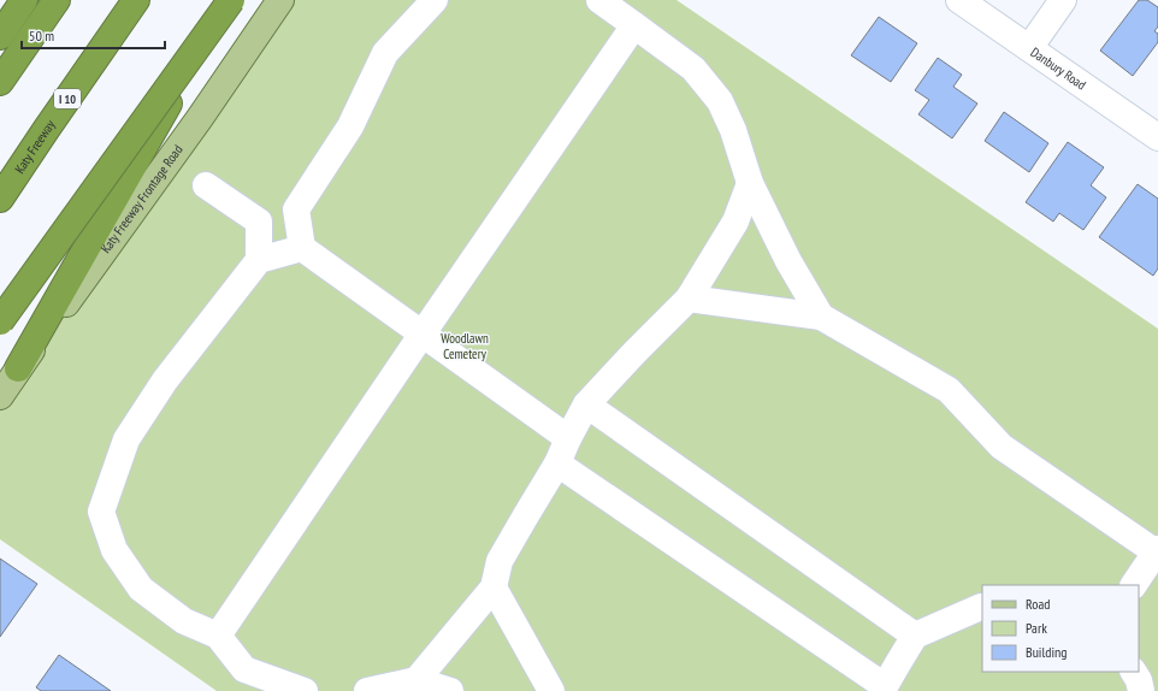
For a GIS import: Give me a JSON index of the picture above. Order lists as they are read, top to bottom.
{
  "streets": {
    "highway": ["I 10", "Katy Freeway"],
    "main road": ["Katy Freeway Frontage Road"],
    "street": ["Danbury Road"]
  },
  "parks": ["Woodlawn Cemetery"],
  "legend": ["Road", "Park", "Building"],
  "scale_bar": "50 m"
}
